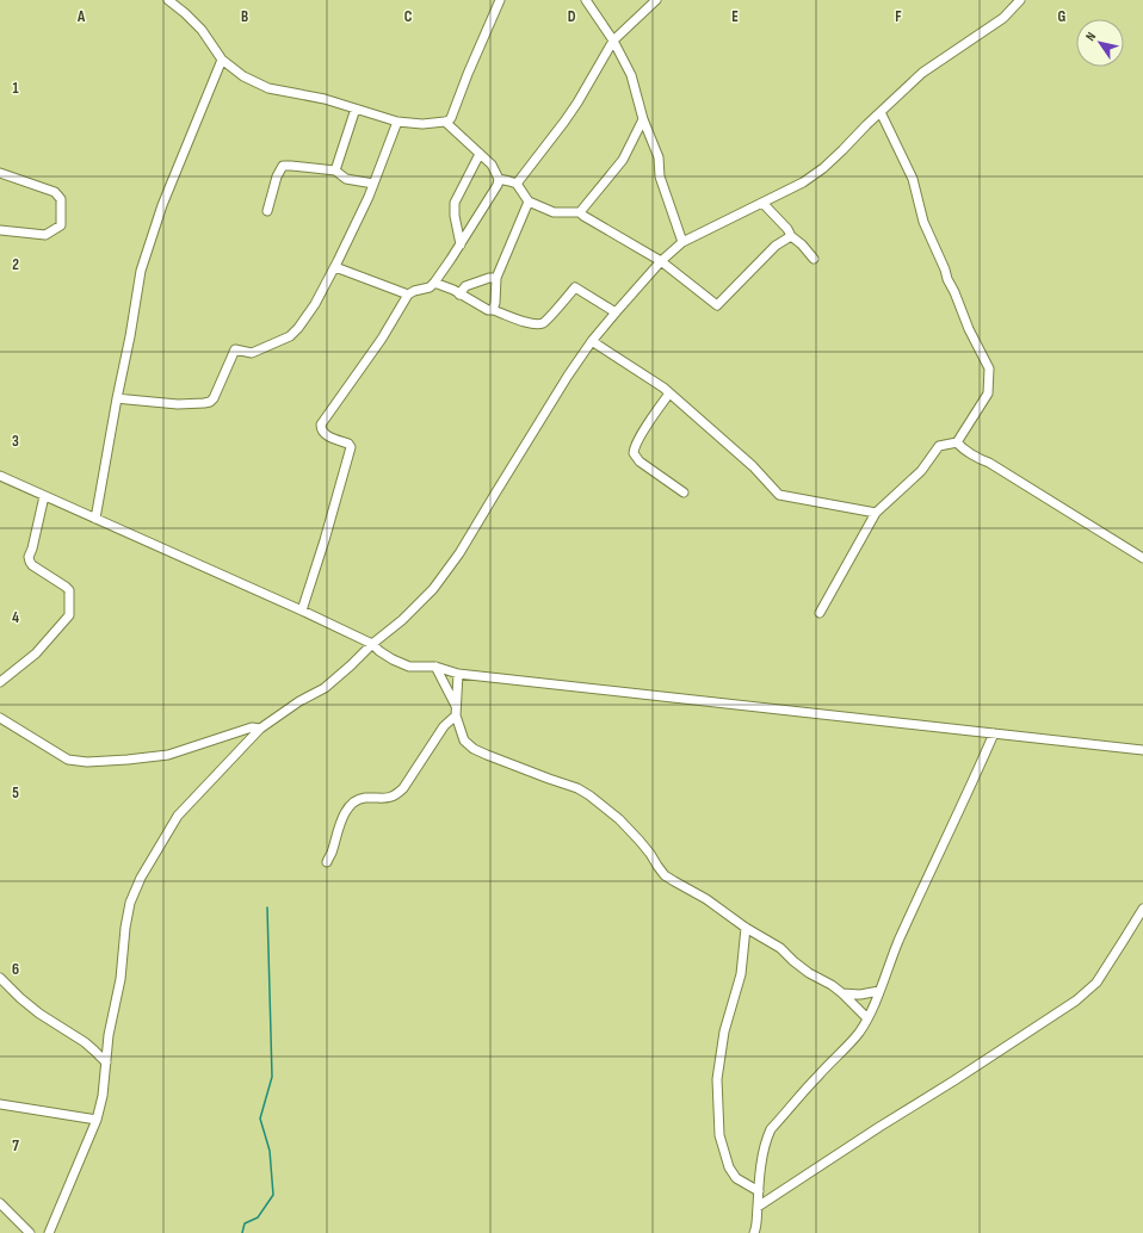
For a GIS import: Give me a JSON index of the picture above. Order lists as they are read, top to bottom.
{
  "north": "top left",
  "grid": {
    "columns": [
      "A",
      "B",
      "C",
      "D",
      "E",
      "F",
      "G"
    ],
    "rows": [
      "1",
      "2",
      "3",
      "4",
      "5",
      "6",
      "7"
    ]
  }
}
